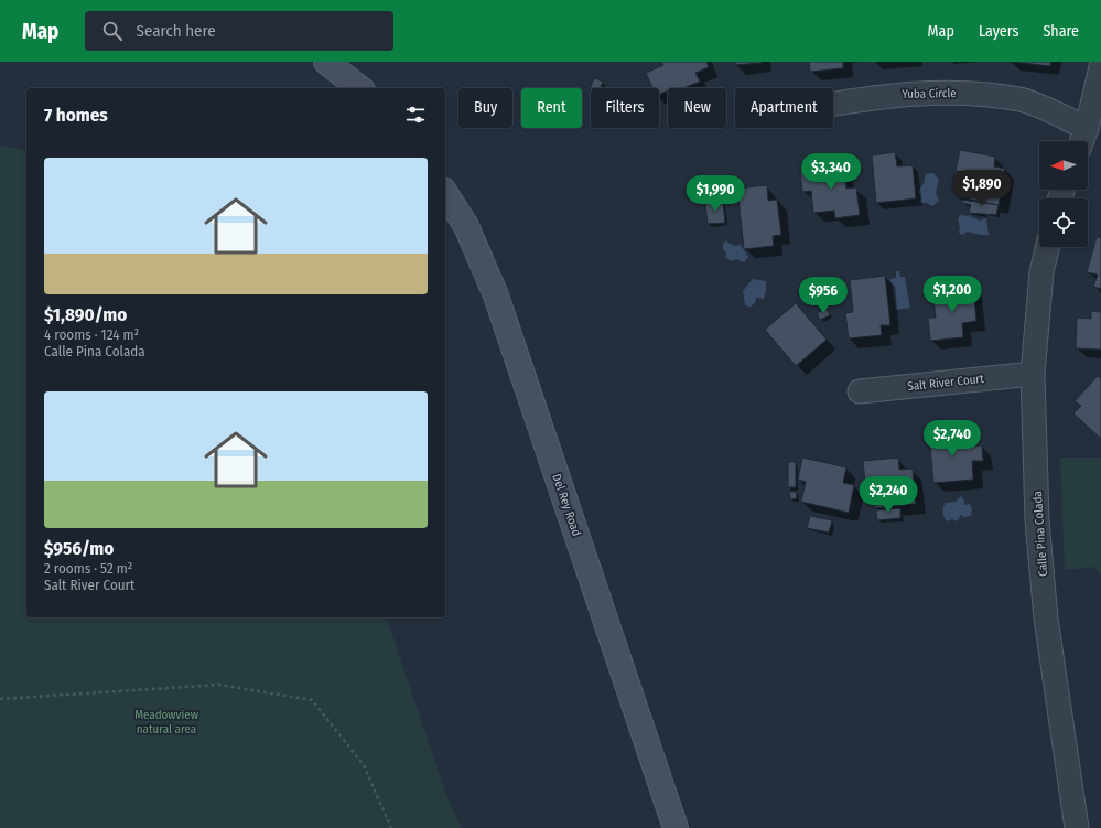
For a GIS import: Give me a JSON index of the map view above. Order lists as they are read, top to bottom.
{
  "streets": {
    "street": [
      "Yuba Circle",
      "Salt River Court",
      "Del Rey Road",
      "Calle Pina Colada"
    ]
  },
  "crossings": [
    ["Salt River Court", "Calle Pina Colada"]
  ],
  "parks": ["Meadowview natural area"],
  "north": "left",
  "page": {
    "header": "Map",
    "search": "Search here",
    "nav": ["Map", "Layers", "Share"],
    "chip": [
      "Buy",
      "Rent",
      "Filters",
      "New",
      "Apartment"
    ],
    "heading": "7 homes",
    "list": [
      {
        "name": "$1,890/mo",
        "note": "4 rooms · 124 m² · Calle Pina Colada"
      },
      {
        "name": "$956/mo",
        "note": "2 rooms · 52 m² · Salt River Court"
      }
    ],
    "price": [
      "$3,340",
      "$1,890",
      "$1,990",
      "$1,200",
      "$956",
      "$2,740",
      "$2,240"
    ]
  }
}
